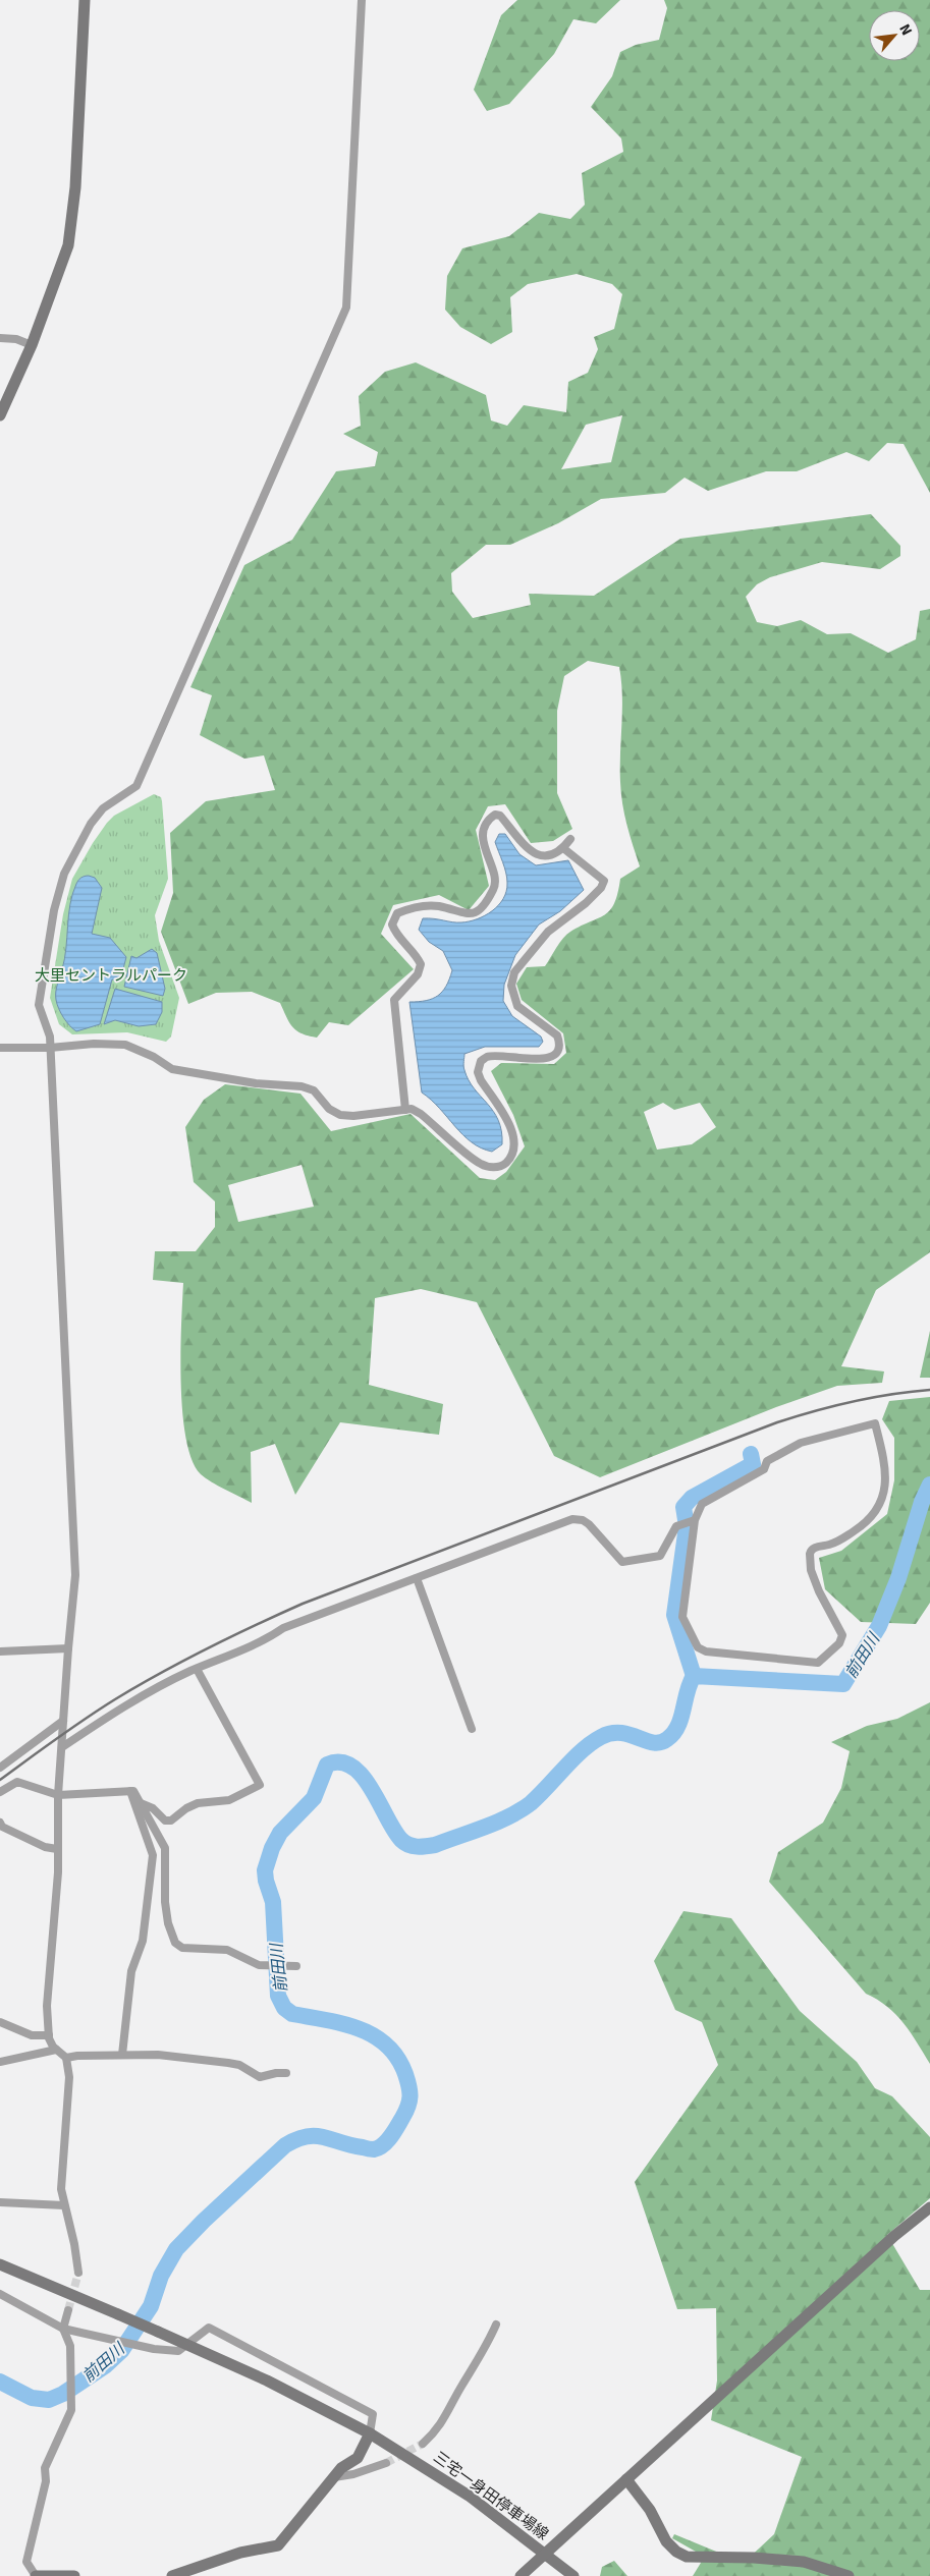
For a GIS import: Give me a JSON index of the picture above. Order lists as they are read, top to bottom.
{
  "streets": {
    "street": ["三宅一身田停車場線"]
  },
  "water": ["前田川"],
  "parks": ["大里セントラルパーク"],
  "north": "top right"
}
